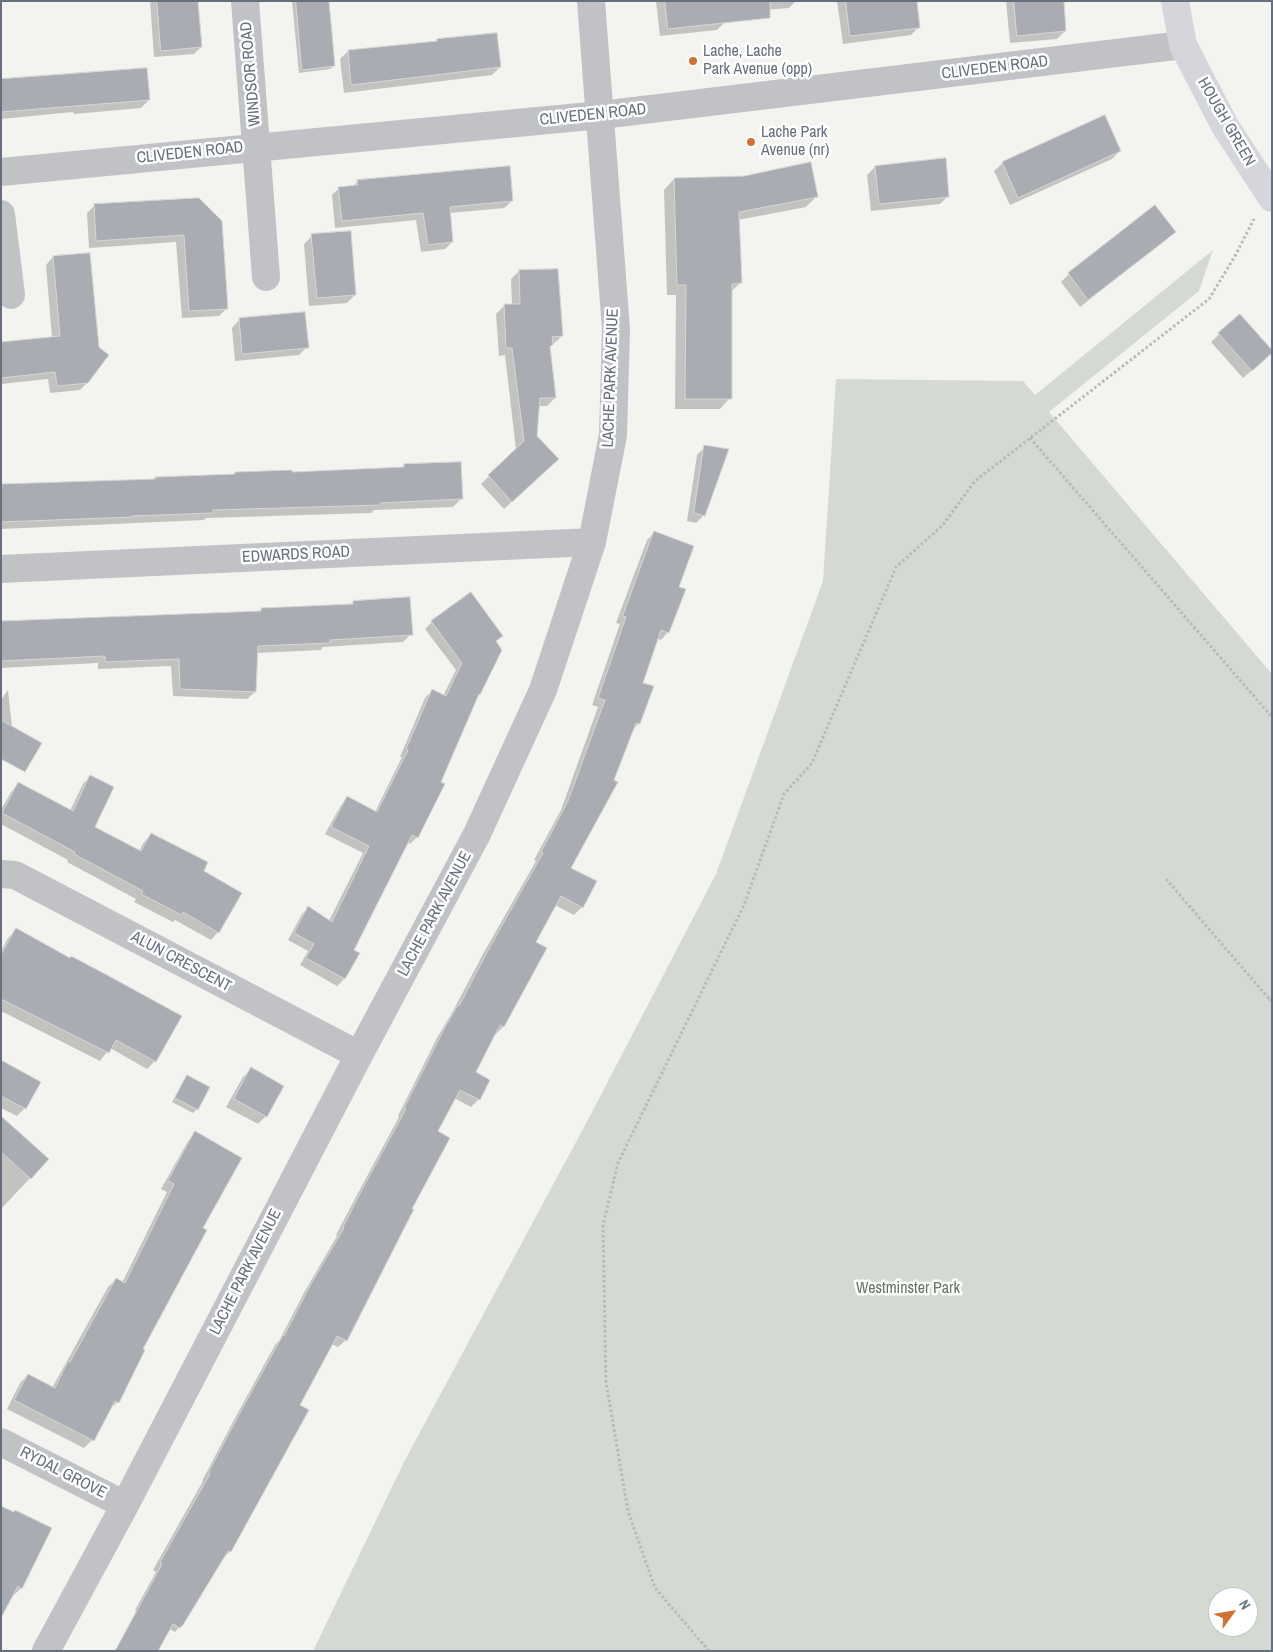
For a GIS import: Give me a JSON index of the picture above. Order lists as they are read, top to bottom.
{
  "streets": {
    "main road": ["HOUGH GREEN"],
    "street": [
      "CLIVEDEN ROAD",
      "WINDSOR ROAD",
      "LACHE PARK AVENUE",
      "EDWARDS ROAD",
      "ALUN CRESCENT",
      "RYDAL GROVE"
    ]
  },
  "crossings": [
    ["CLIVEDEN ROAD", "WINDSOR ROAD"],
    ["CLIVEDEN ROAD", "HOUGH GREEN"],
    ["CLIVEDEN ROAD", "LACHE PARK AVENUE"],
    ["LACHE PARK AVENUE", "EDWARDS ROAD"],
    ["LACHE PARK AVENUE", "ALUN CRESCENT"],
    ["LACHE PARK AVENUE", "RYDAL GROVE"]
  ],
  "parks": ["Westminster Park"],
  "places": ["Lache, Lache Park Avenue (opp)", "Lache Park Avenue (nr)"],
  "north": "top right"
}
